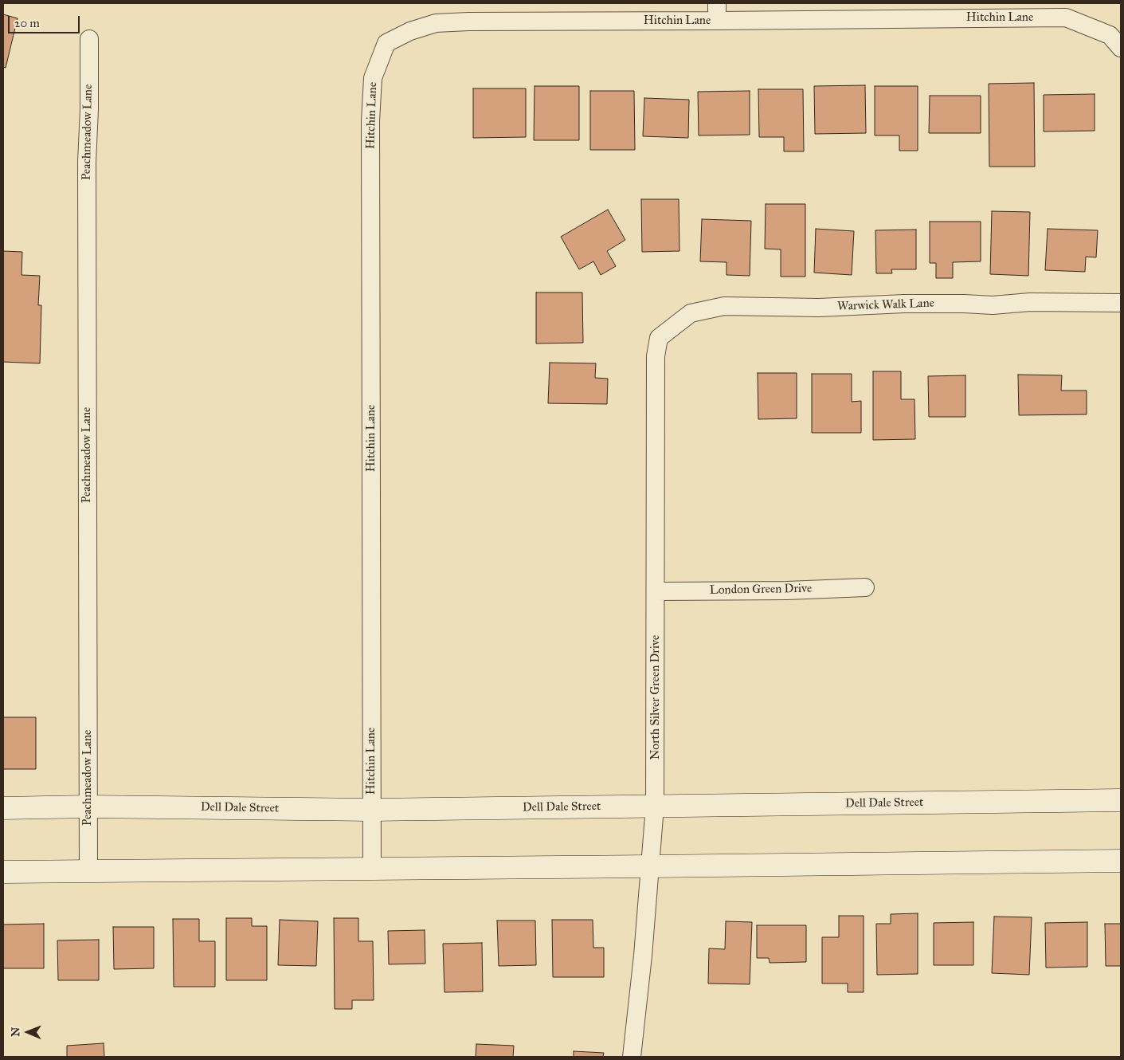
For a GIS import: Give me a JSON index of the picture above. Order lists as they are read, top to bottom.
{
  "streets": {
    "main road": ["Dell Dale Street"],
    "street": [
      "Hitchin Lane",
      "Peachmeadow Lane",
      "Warwick Walk Lane",
      "London Green Drive",
      "North Silver Green Drive"
    ]
  },
  "crossings": [
    ["Hitchin Lane", "Dell Dale Street"],
    ["Peachmeadow Lane", "Dell Dale Street"],
    ["Warwick Walk Lane", "North Silver Green Drive"],
    ["London Green Drive", "North Silver Green Drive"],
    ["North Silver Green Drive", "Dell Dale Street"]
  ],
  "scale_bar": "20 m",
  "north": "left"
}
